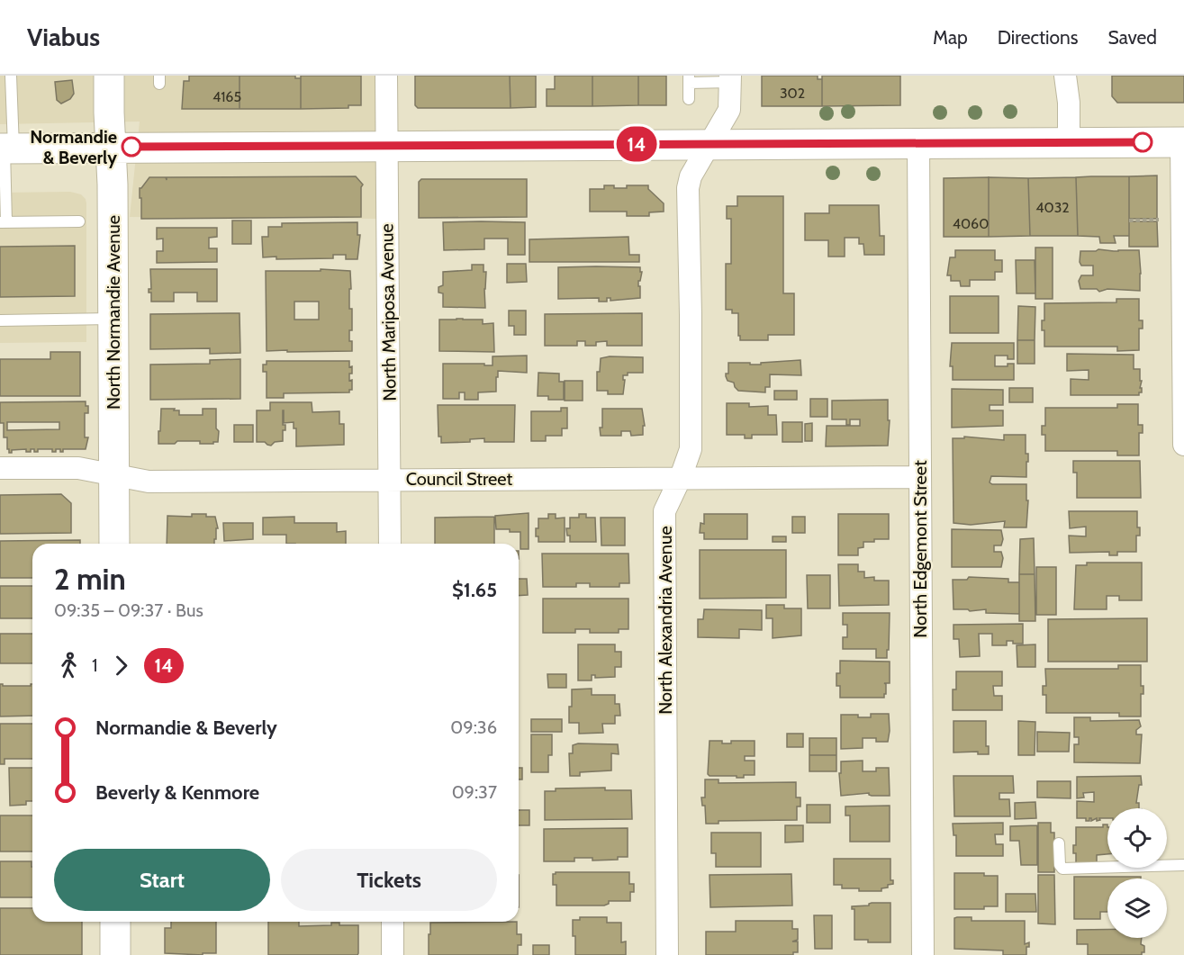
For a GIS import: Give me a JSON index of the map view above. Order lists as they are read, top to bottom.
{
  "streets": {
    "main road": ["North Normandie Avenue"],
    "street": [
      "North Mariposa Avenue",
      "Council Street",
      "North Edgemont Street",
      "North Alexandria Avenue"
    ]
  },
  "crossings": [
    ["North Normandie Avenue", "Council Street"],
    ["North Mariposa Avenue", "Council Street"],
    ["Council Street", "North Edgemont Street"],
    ["Council Street", "North Alexandria Avenue"]
  ],
  "places": ["Normandie & Beverly"],
  "lines": ["bus line 14"],
  "house_numbers": [
    "302",
    "4165",
    "4032",
    "4060"
  ],
  "page": {
    "header": "Viabus",
    "nav": ["Map", "Directions", "Saved"],
    "on_map": "14",
    "heading": ["2 min", "09:35 – 09:37 · Bus", "$1.65"],
    "legs": ["1", "14"],
    "list": [
      {
        "name": "Normandie & Beverly",
        "value": "09:36"
      },
      {
        "name": "Beverly & Kenmore",
        "value": "09:37"
      }
    ],
    "buttons": ["Start", "Tickets"]
  }
}
